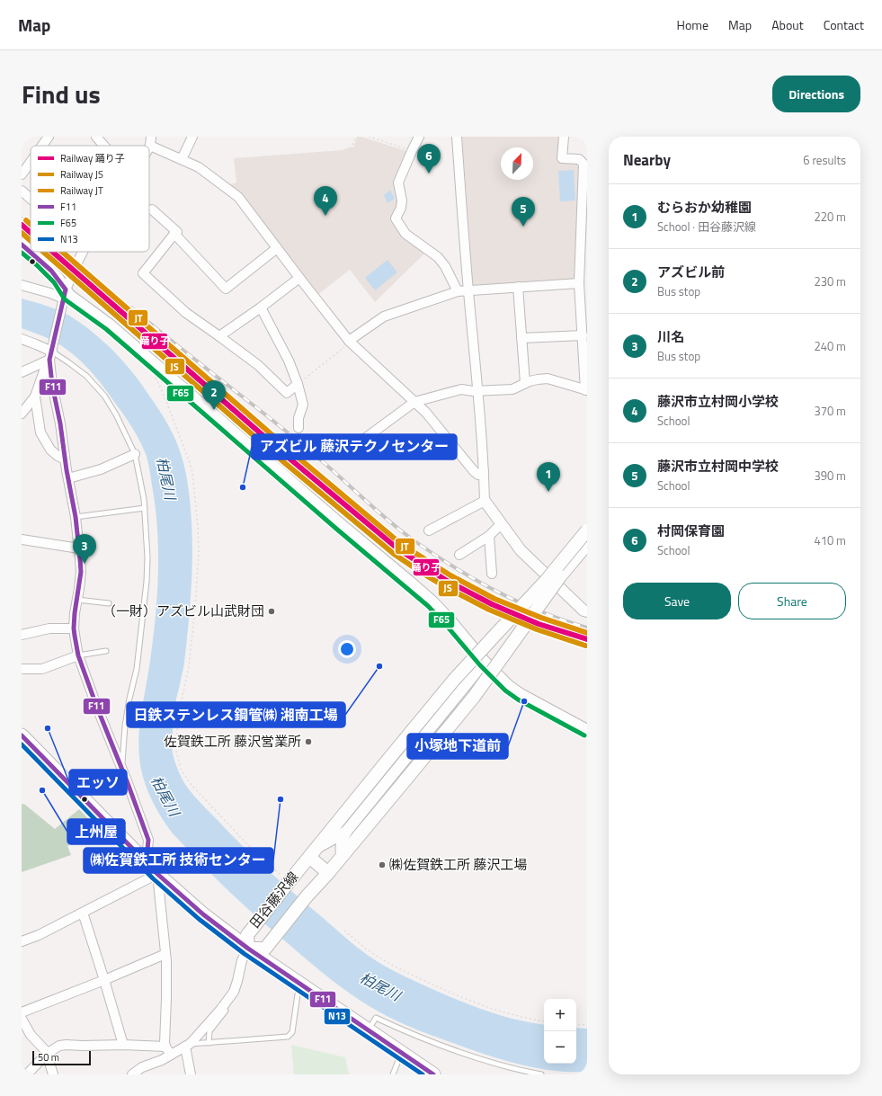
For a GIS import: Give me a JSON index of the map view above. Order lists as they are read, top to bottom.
{
  "streets": {
    "main road": ["田谷藤沢線"]
  },
  "water": ["柏尾川"],
  "places": [
    "アズビル 藤沢テクノセンター",
    "（一財）アズビル山武財団",
    "日鉄ステンレス鋼管㈱ 湘南工場",
    "小塚地下道前",
    "エッソ",
    "佐賀鉄工所 藤沢営業所",
    "上州屋",
    "㈱佐賀鉄工所 技術センター",
    "㈱佐賀鉄工所 藤沢工場"
  ],
  "lines": [
    "rail line JT",
    "rail line 踊り子",
    "rail line JS",
    "transit line F11",
    "transit line F65",
    "transit line N13"
  ],
  "legend": [
    "Railway 踊り子",
    "Railway JS",
    "Railway JT",
    "F11",
    "F65",
    "N13"
  ],
  "scale_bar": "50 m",
  "north": "top right",
  "page": {
    "header": "Map",
    "nav": [
      "Home",
      "Map",
      "About",
      "Contact"
    ],
    "title": "Find us",
    "buttons": [
      "Directions",
      ["Save", "Share"]
    ],
    "heading": ["Nearby", "6 results"],
    "pins": [
      "6",
      "4",
      "5",
      "2",
      "1",
      "3"
    ],
    "list": [
      {
        "mark": "1",
        "name": "むらおか幼稚園",
        "note": "School · 田谷藤沢線",
        "value": "220 m"
      },
      {
        "mark": "2",
        "name": "アズビル前",
        "note": "Bus stop",
        "value": "230 m"
      },
      {
        "mark": "3",
        "name": "川名",
        "note": "Bus stop",
        "value": "240 m"
      },
      {
        "mark": "4",
        "name": "藤沢市立村岡小学校",
        "note": "School",
        "value": "370 m"
      },
      {
        "mark": "5",
        "name": "藤沢市立村岡中学校",
        "note": "School",
        "value": "390 m"
      },
      {
        "mark": "6",
        "name": "村岡保育園",
        "note": "School",
        "value": "410 m"
      }
    ],
    "map_buttons": ["+", "−"],
    "scale": "50 m"
  }
}
